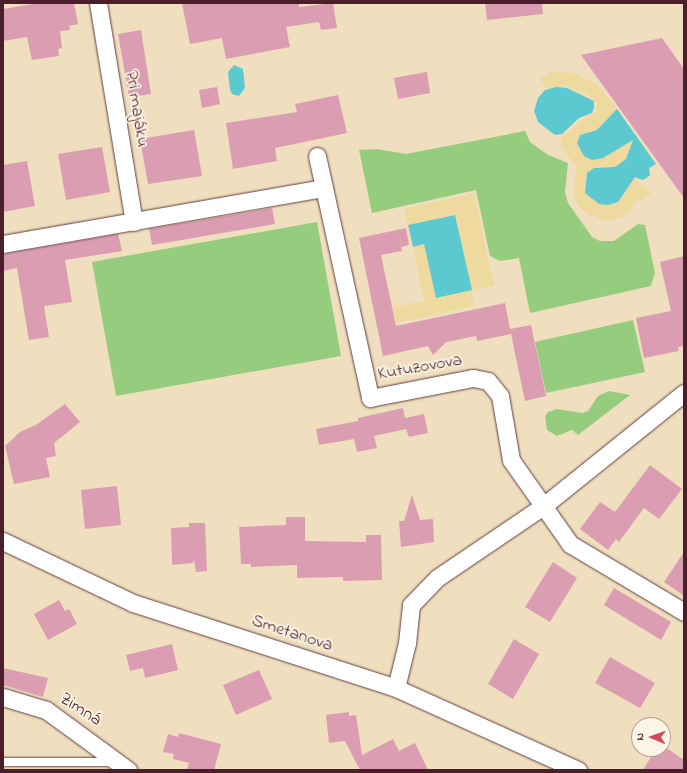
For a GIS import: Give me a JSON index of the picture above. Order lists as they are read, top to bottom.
{
  "streets": {
    "street": [
      "Pri majáku",
      "Kutuzovova",
      "Smetanova",
      "Zimná"
    ]
  },
  "north": "left"
}
